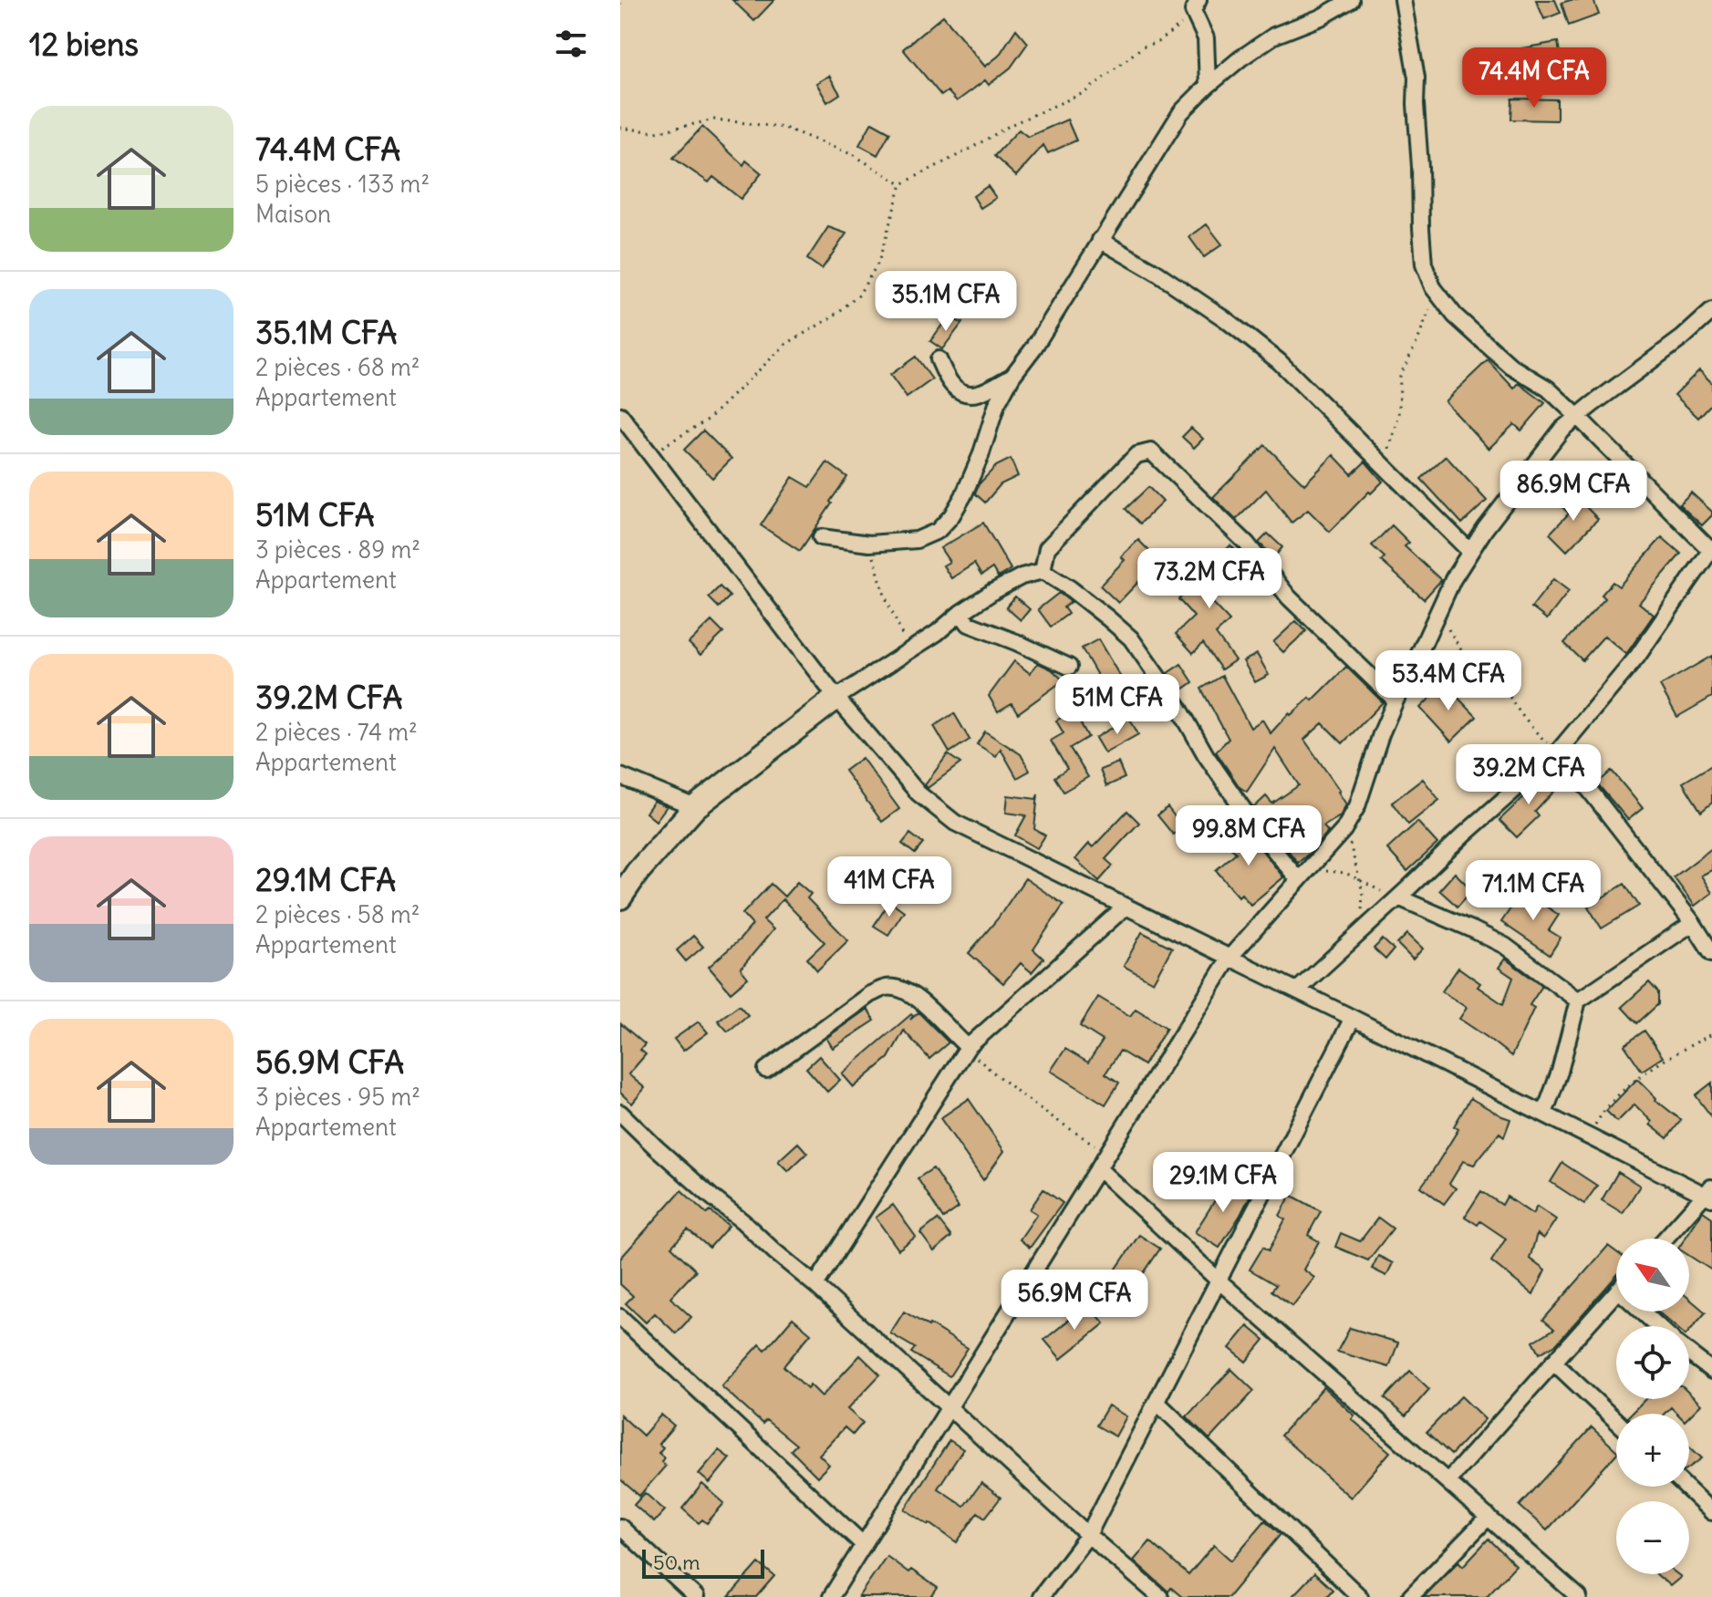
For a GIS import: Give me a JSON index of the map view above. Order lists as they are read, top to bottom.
{
  "scale_bar": "50 m",
  "north": "top left",
  "page": {
    "heading": "12 biens",
    "price": [
      "74.4M CFA",
      "35.1M CFA",
      "86.9M CFA",
      "73.2M CFA",
      "53.4M CFA",
      "51M CFA",
      "39.2M CFA",
      "99.8M CFA",
      "41M CFA",
      "71.1M CFA",
      "29.1M CFA",
      "56.9M CFA"
    ],
    "list": [
      {
        "name": "74.4M CFA",
        "note": "5 pièces · 133 m² · Maison"
      },
      {
        "name": "35.1M CFA",
        "note": "2 pièces · 68 m² · Appartement"
      },
      {
        "name": "51M CFA",
        "note": "3 pièces · 89 m² · Appartement"
      },
      {
        "name": "39.2M CFA",
        "note": "2 pièces · 74 m² · Appartement"
      },
      {
        "name": "29.1M CFA",
        "note": "2 pièces · 58 m² · Appartement"
      },
      {
        "name": "56.9M CFA",
        "note": "3 pièces · 95 m² · Appartement"
      }
    ],
    "map_buttons": ["+", "−"],
    "scale": "50 m"
  }
}
